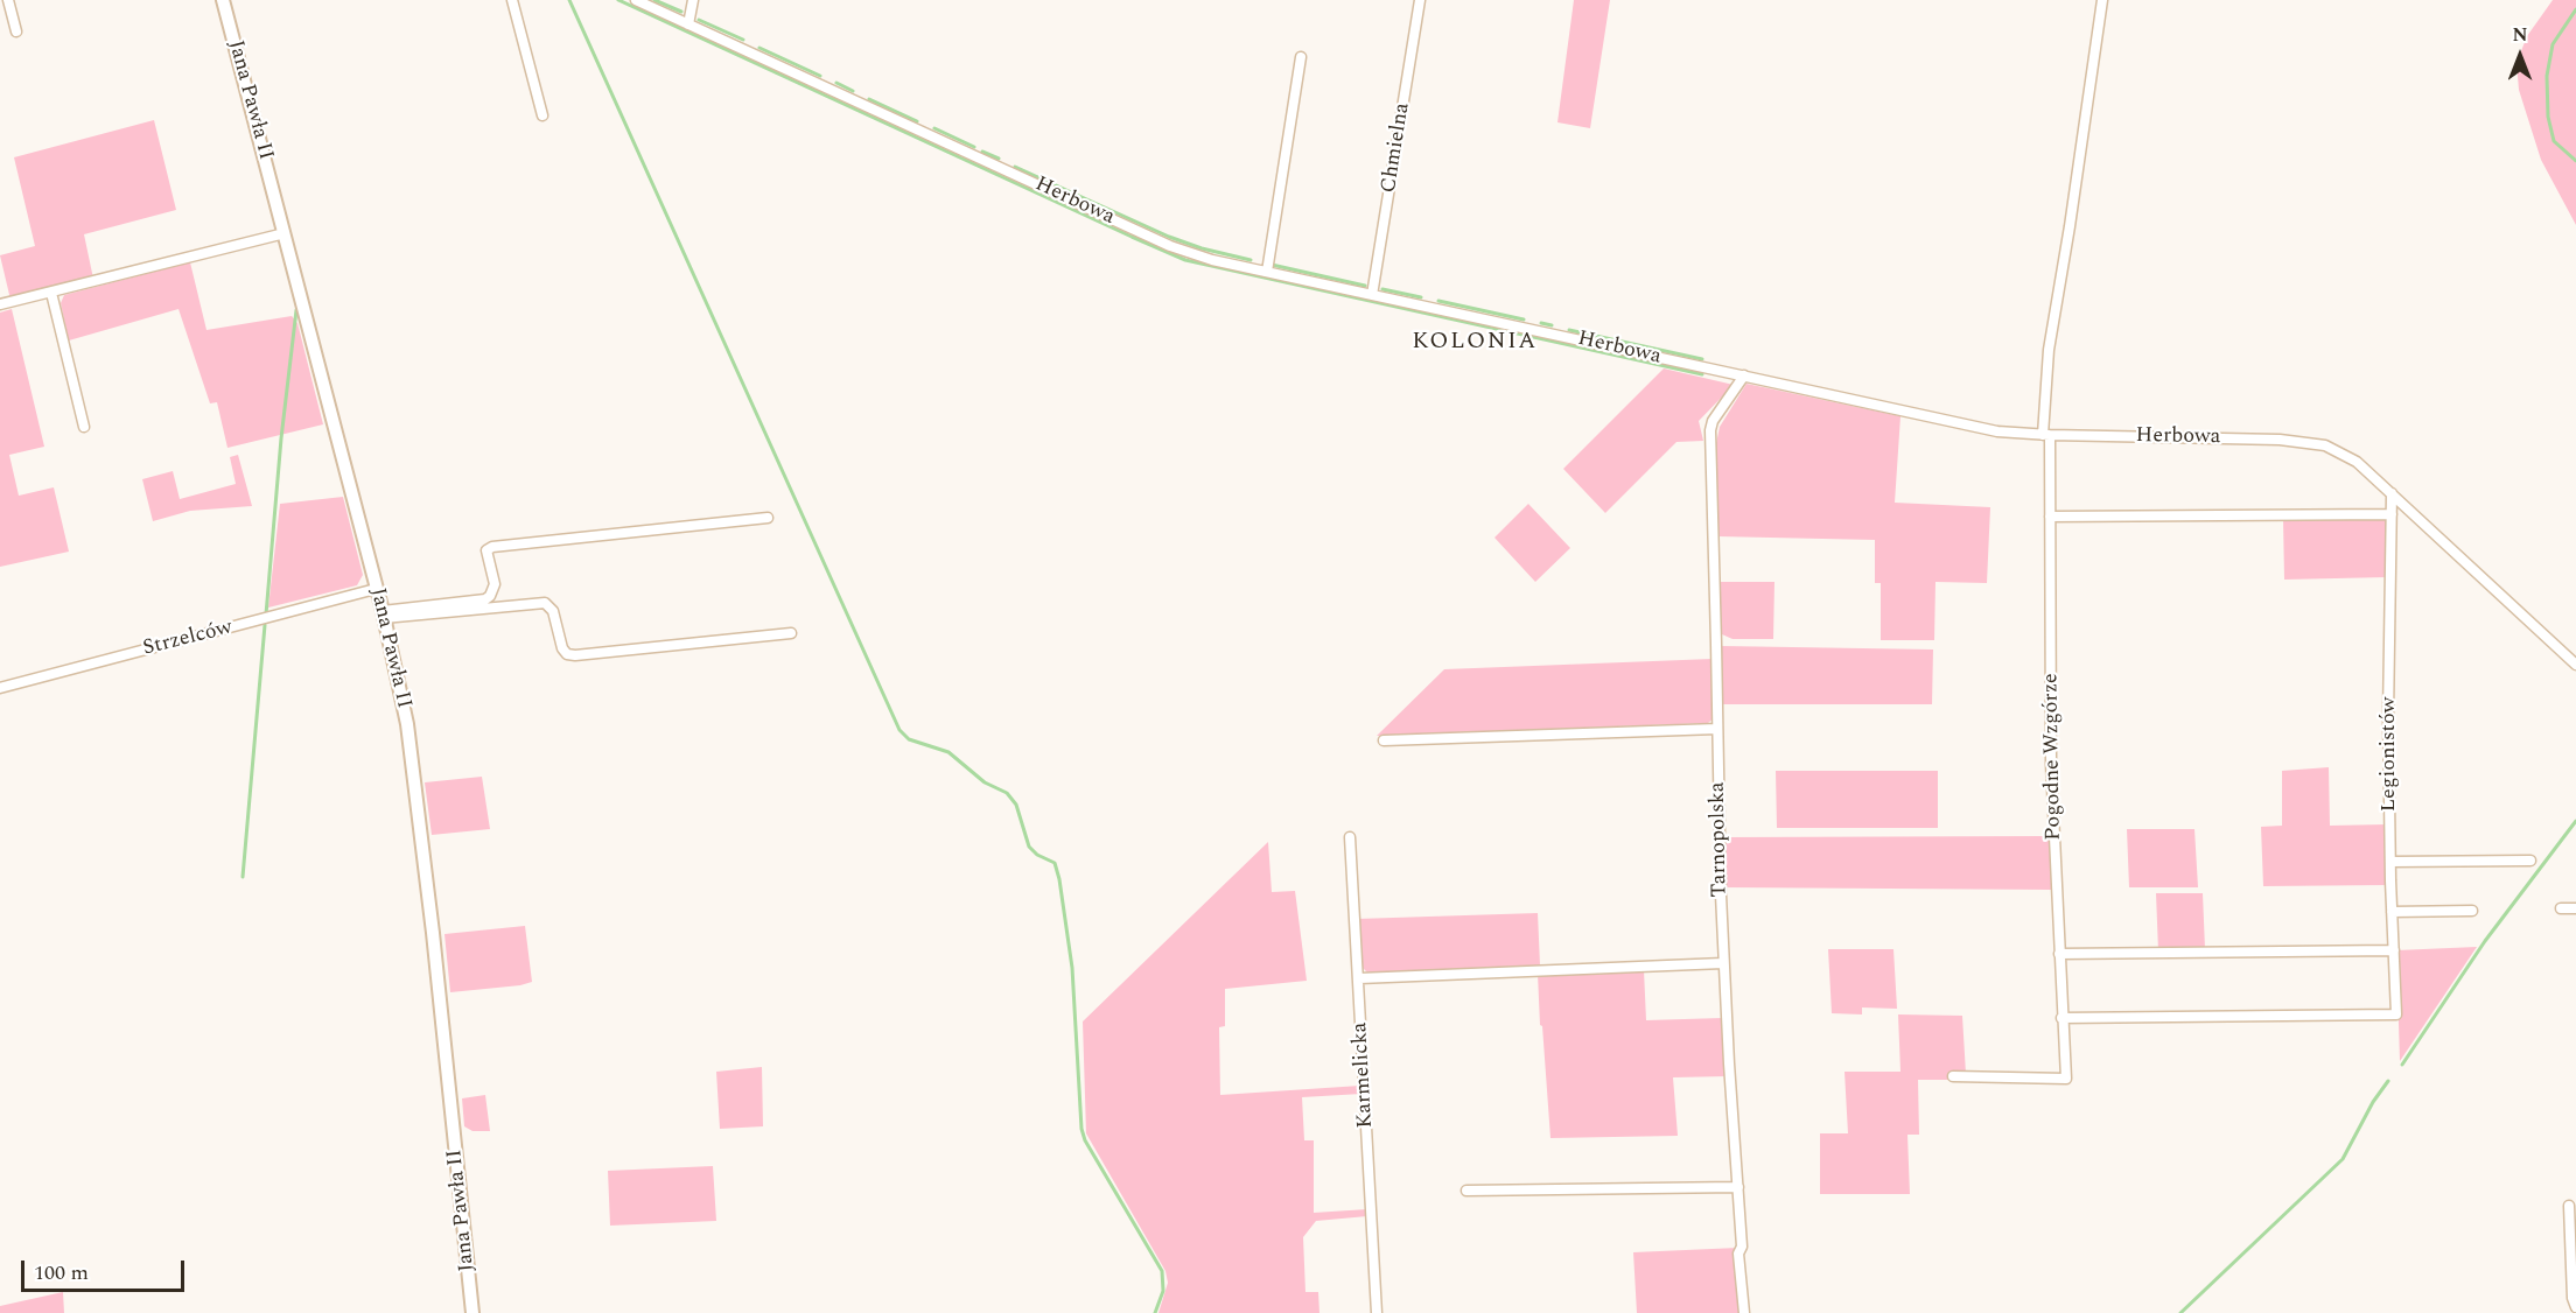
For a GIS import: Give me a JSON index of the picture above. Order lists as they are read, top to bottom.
{
  "streets": {
    "street": [
      "Jana Pawła II",
      "Chmielna",
      "Herbowa",
      "Strzelców",
      "Legionistów",
      "Pogodne Wzgórze",
      "Tarnopolska",
      "Karmelicka"
    ]
  },
  "crossings": [
    ["Jana Pawła II", "Strzelców"],
    ["Chmielna", "Herbowa"],
    ["Herbowa", "Legionistów"],
    ["Herbowa", "Pogodne Wzgórze"],
    ["Herbowa", "Tarnopolska"],
    ["Legionistów", "Pogodne Wzgórze"]
  ],
  "districts": ["KOLONIA"],
  "scale_bar": "100 m",
  "north": "top"
}
